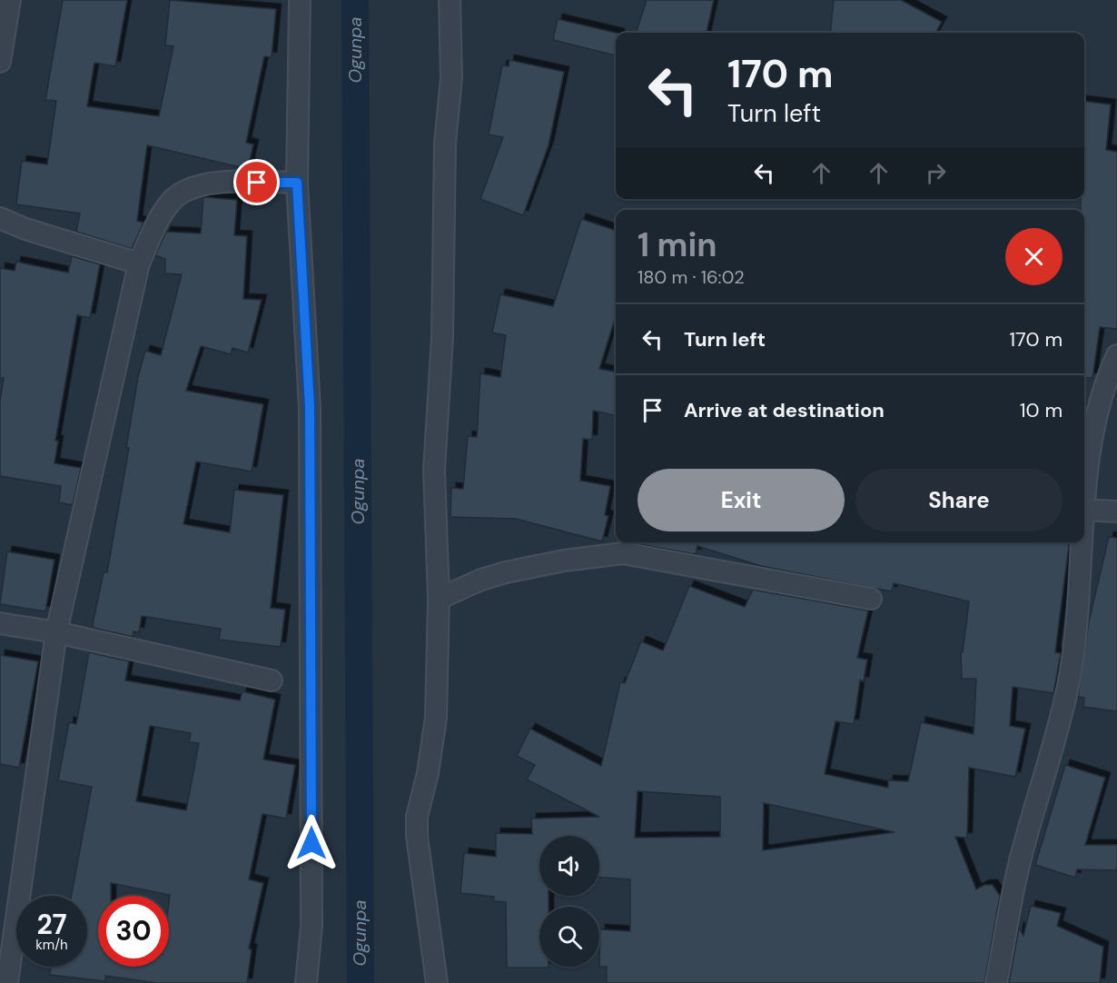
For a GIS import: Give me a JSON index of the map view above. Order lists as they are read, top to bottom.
{
  "water": ["Ogunpa"],
  "page": {
    "turn": ["170 m", "Turn left"],
    "heading": ["1 min", "180 m · 16:02"],
    "list": [
      {
        "name": "Turn left",
        "value": "170 m"
      },
      {
        "name": "Arrive at destination",
        "value": "10 m"
      }
    ],
    "buttons": ["Exit", "Share"],
    "speed": "27 km/h",
    "limit": "30"
  }
}
